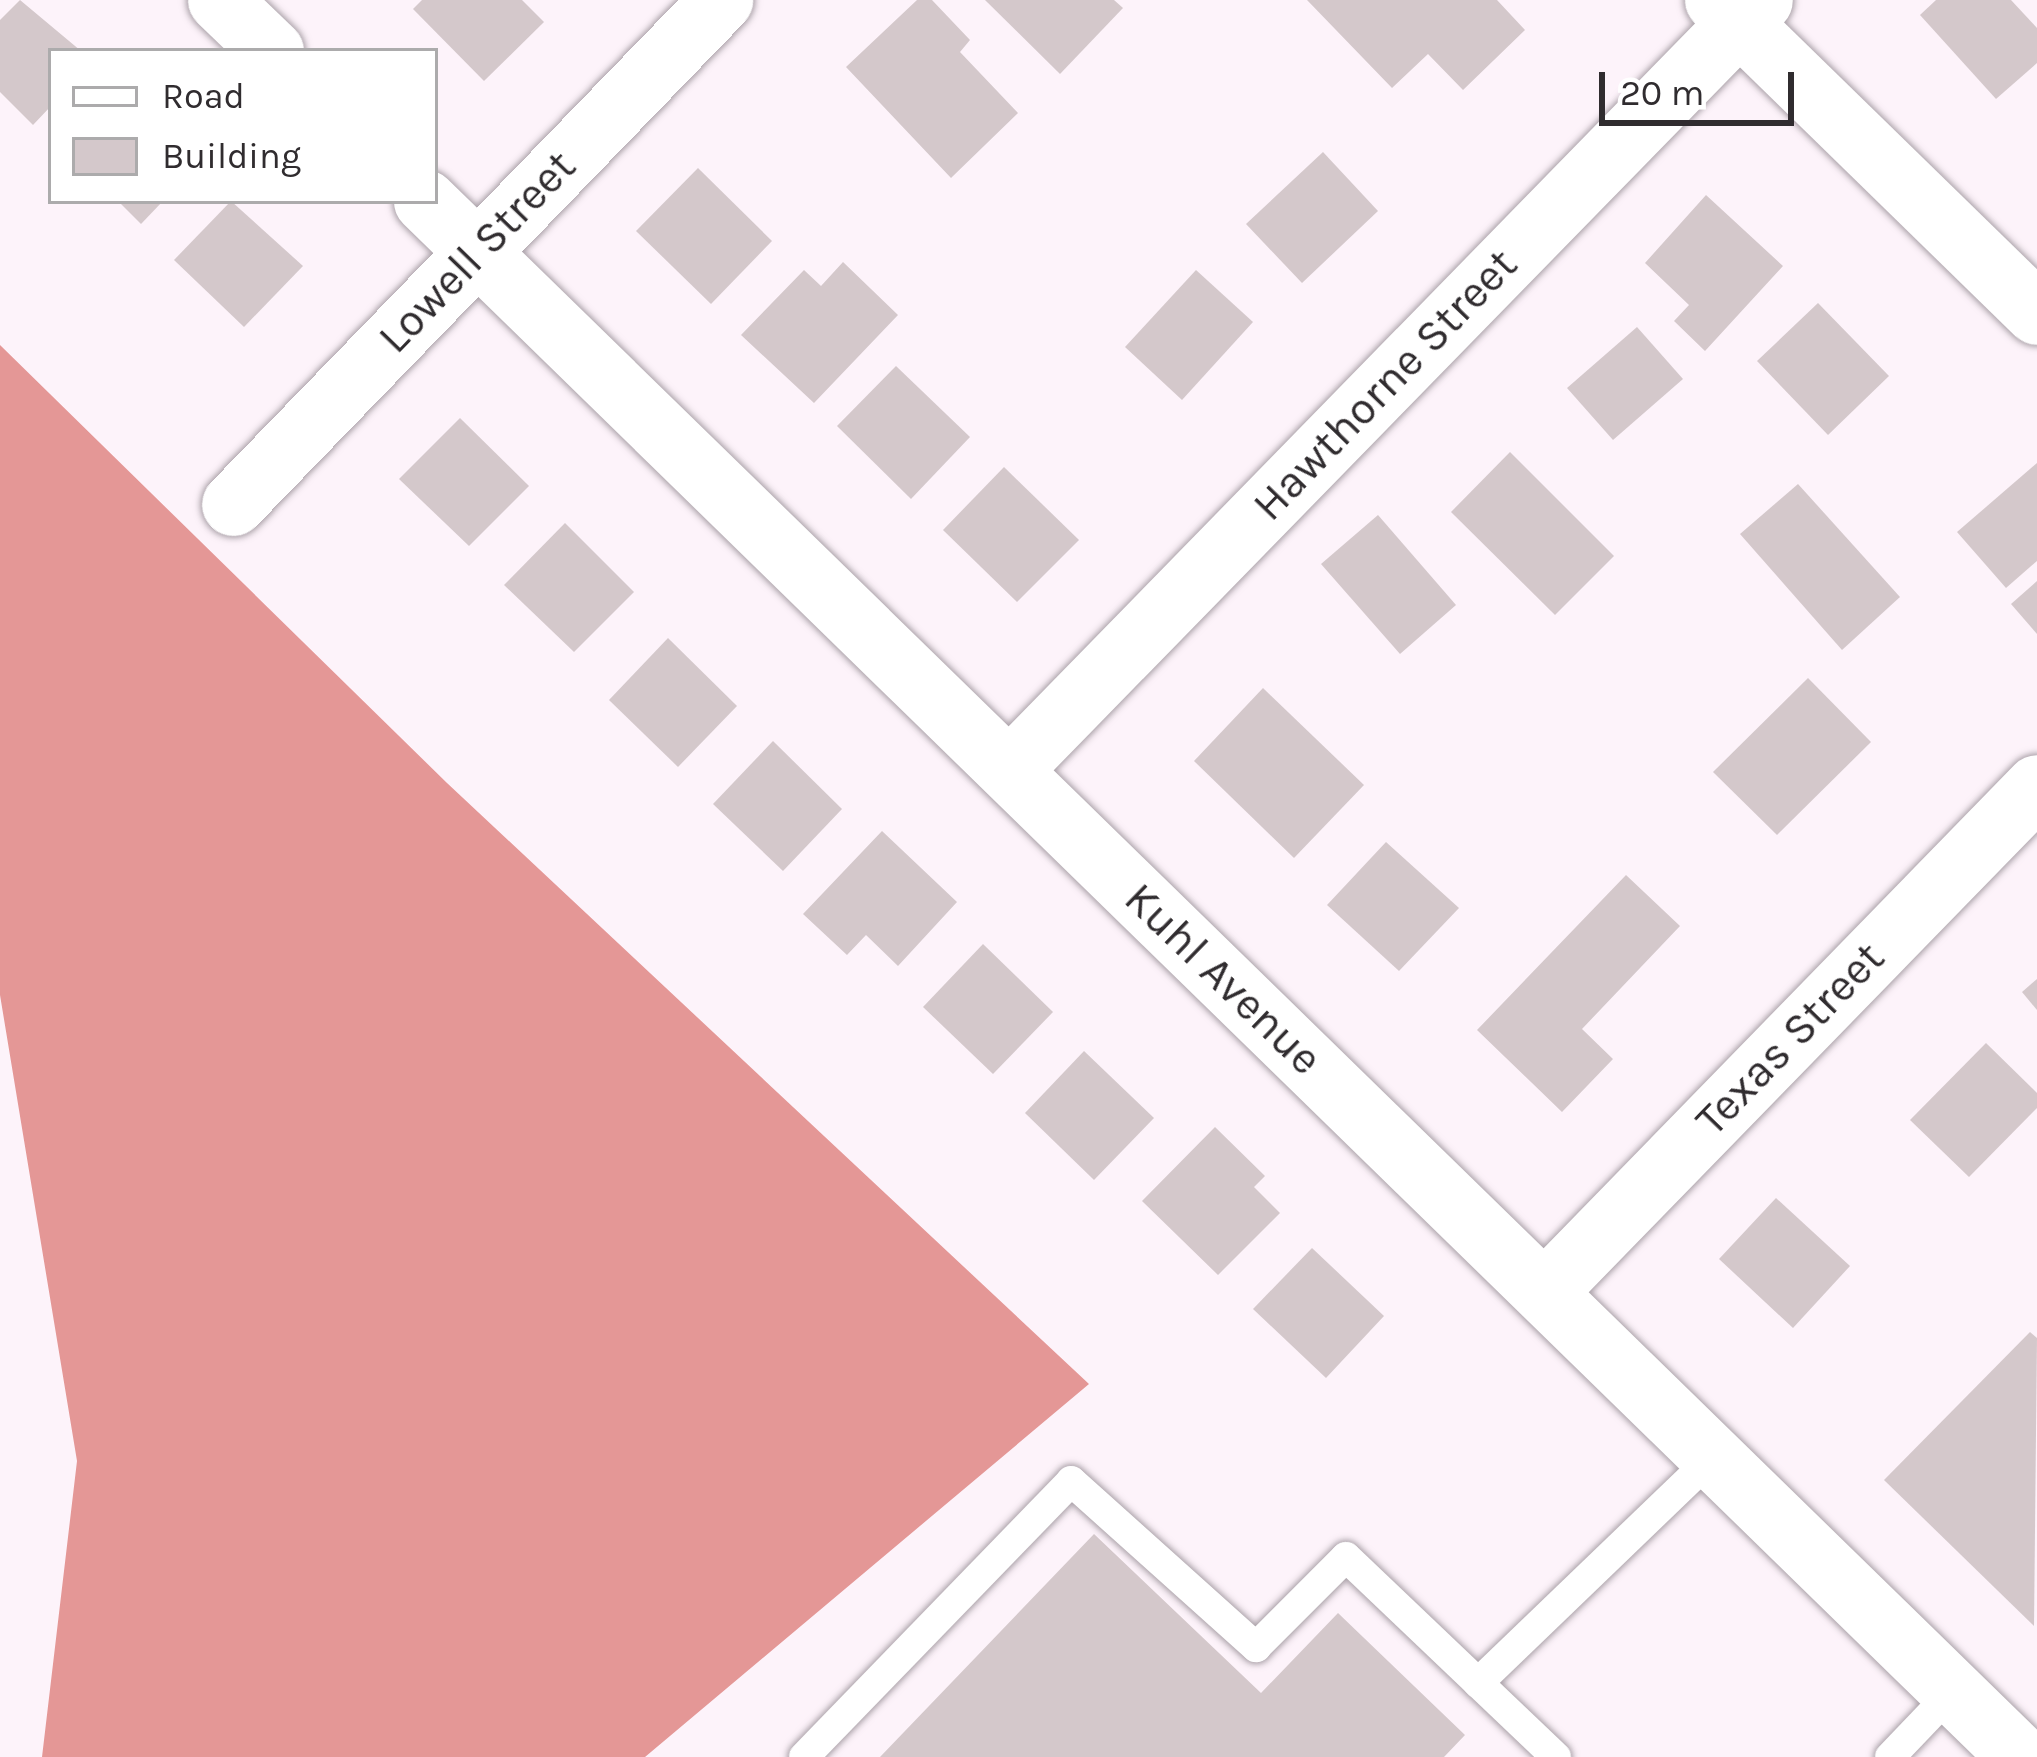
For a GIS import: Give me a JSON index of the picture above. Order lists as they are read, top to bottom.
{
  "streets": {
    "street": [
      "Lowell Street",
      "Hawthorne Street",
      "Kuhl Avenue",
      "Texas Street"
    ]
  },
  "crossings": [
    ["Lowell Street", "Kuhl Avenue"],
    ["Hawthorne Street", "Kuhl Avenue"],
    ["Kuhl Avenue", "Texas Street"]
  ],
  "legend": ["Road", "Building"],
  "scale_bar": "20 m"
}
